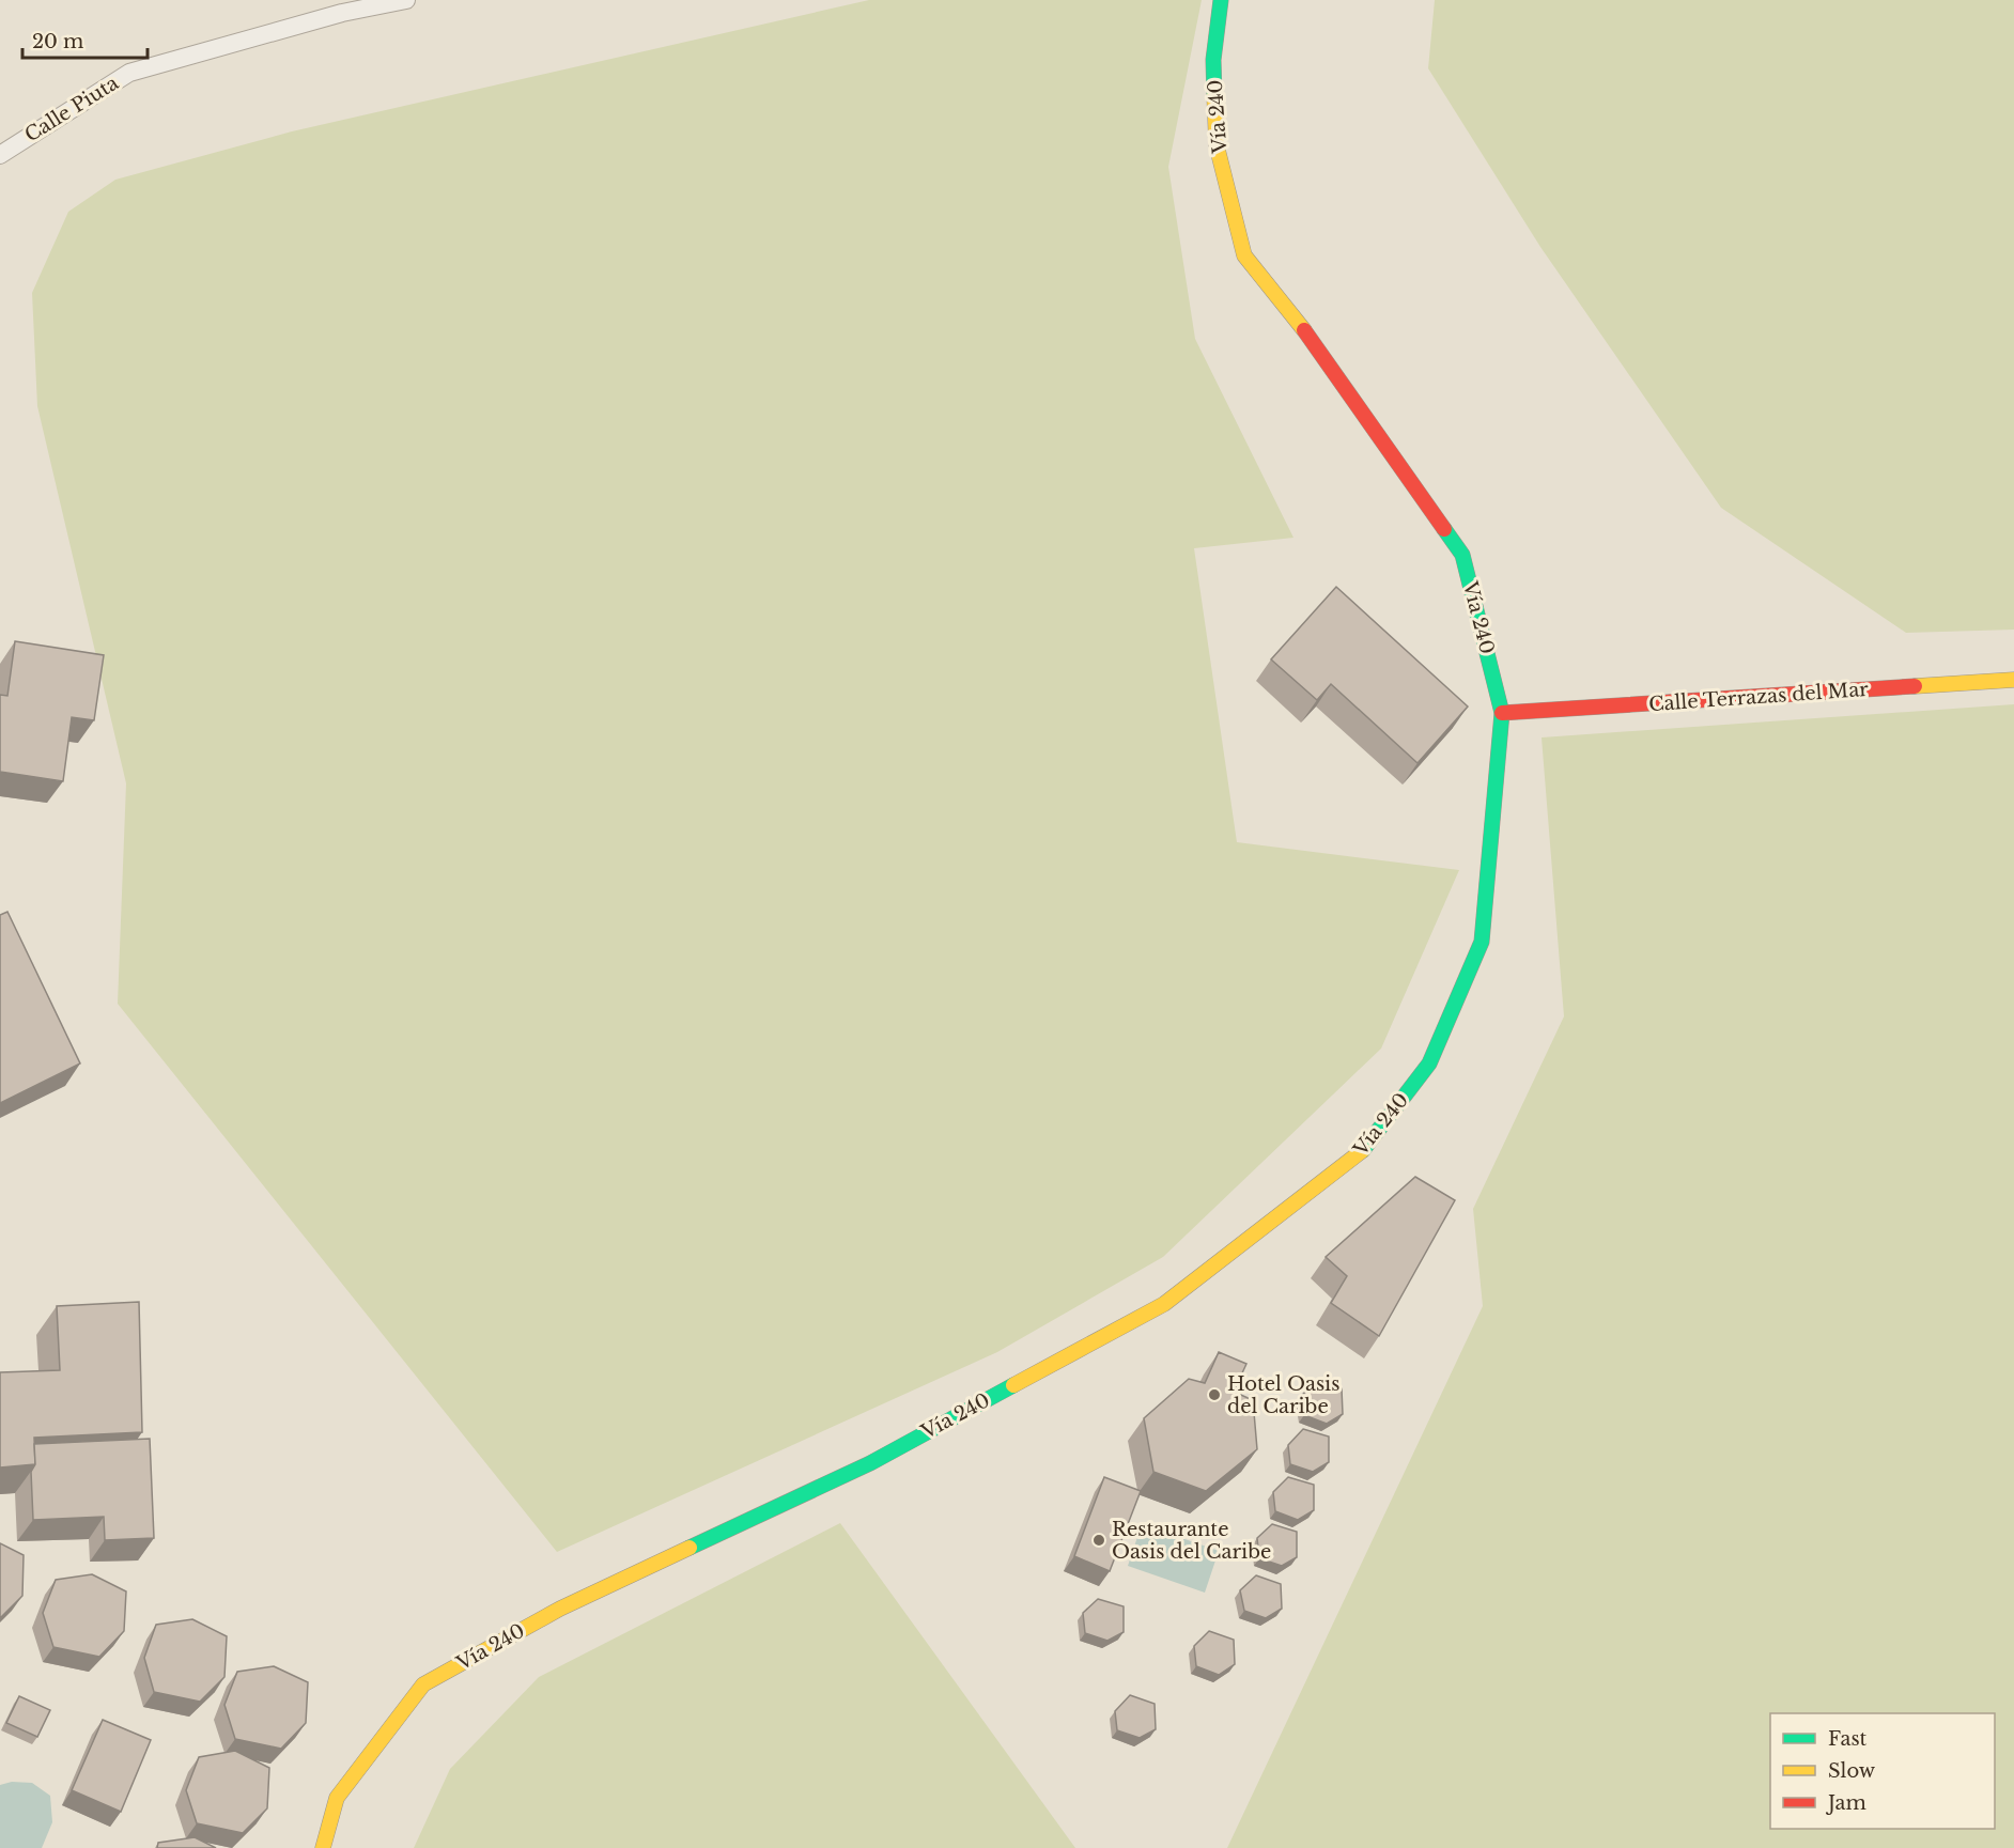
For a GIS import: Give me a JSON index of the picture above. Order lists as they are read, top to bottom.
{
  "streets": {
    "main road": ["Vía 240", "Calle Terrazas del Mar"],
    "lane": ["Calle Piuta"]
  },
  "crossings": [
    ["Vía 240", "Calle Terrazas del Mar"]
  ],
  "places": ["Hotel Oasis del Caribe", "Restaurante Oasis del Caribe"],
  "legend": ["Fast", "Slow", "Jam"],
  "scale_bar": "20 m"
}
